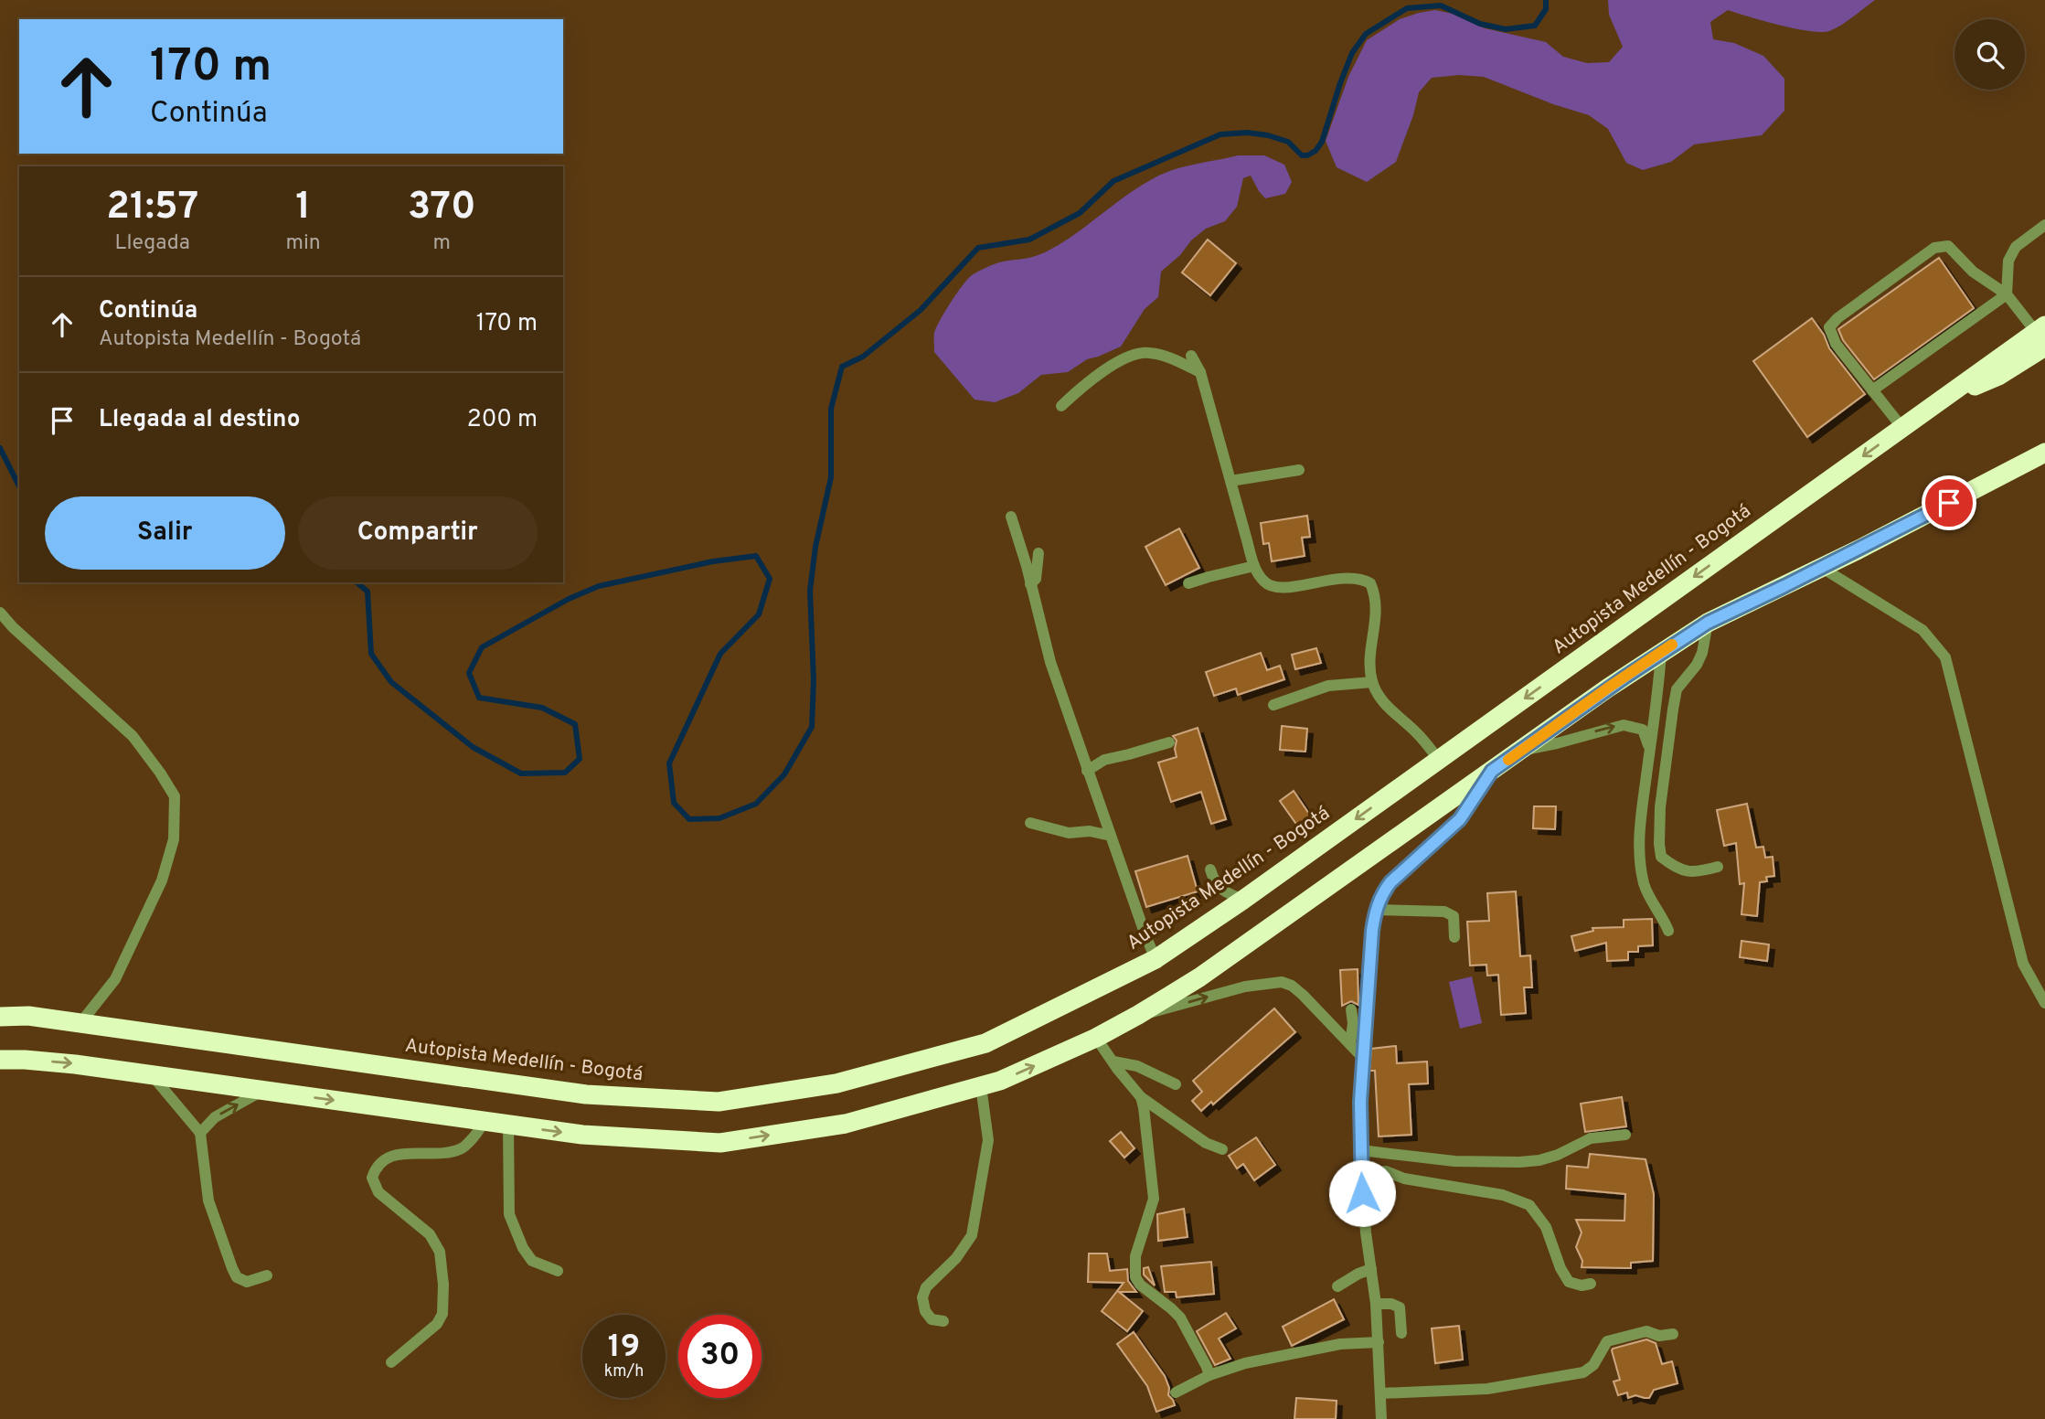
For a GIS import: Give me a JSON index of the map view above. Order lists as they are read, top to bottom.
{
  "streets": {
    "highway": ["Autopista Medellín - Bogotá"]
  },
  "page": {
    "turn": ["170 m", "Continúa"],
    "eta": [
      "21:57",
      "Llegada",
      "1",
      "min",
      "370",
      "m"
    ],
    "list": [
      {
        "name": "Continúa",
        "note": "Autopista Medellín - Bogotá",
        "value": "170 m"
      },
      {
        "name": "Llegada al destino",
        "value": "200 m"
      }
    ],
    "buttons": ["Salir", "Compartir"],
    "speed": "19 km/h",
    "limit": "30"
  }
}
